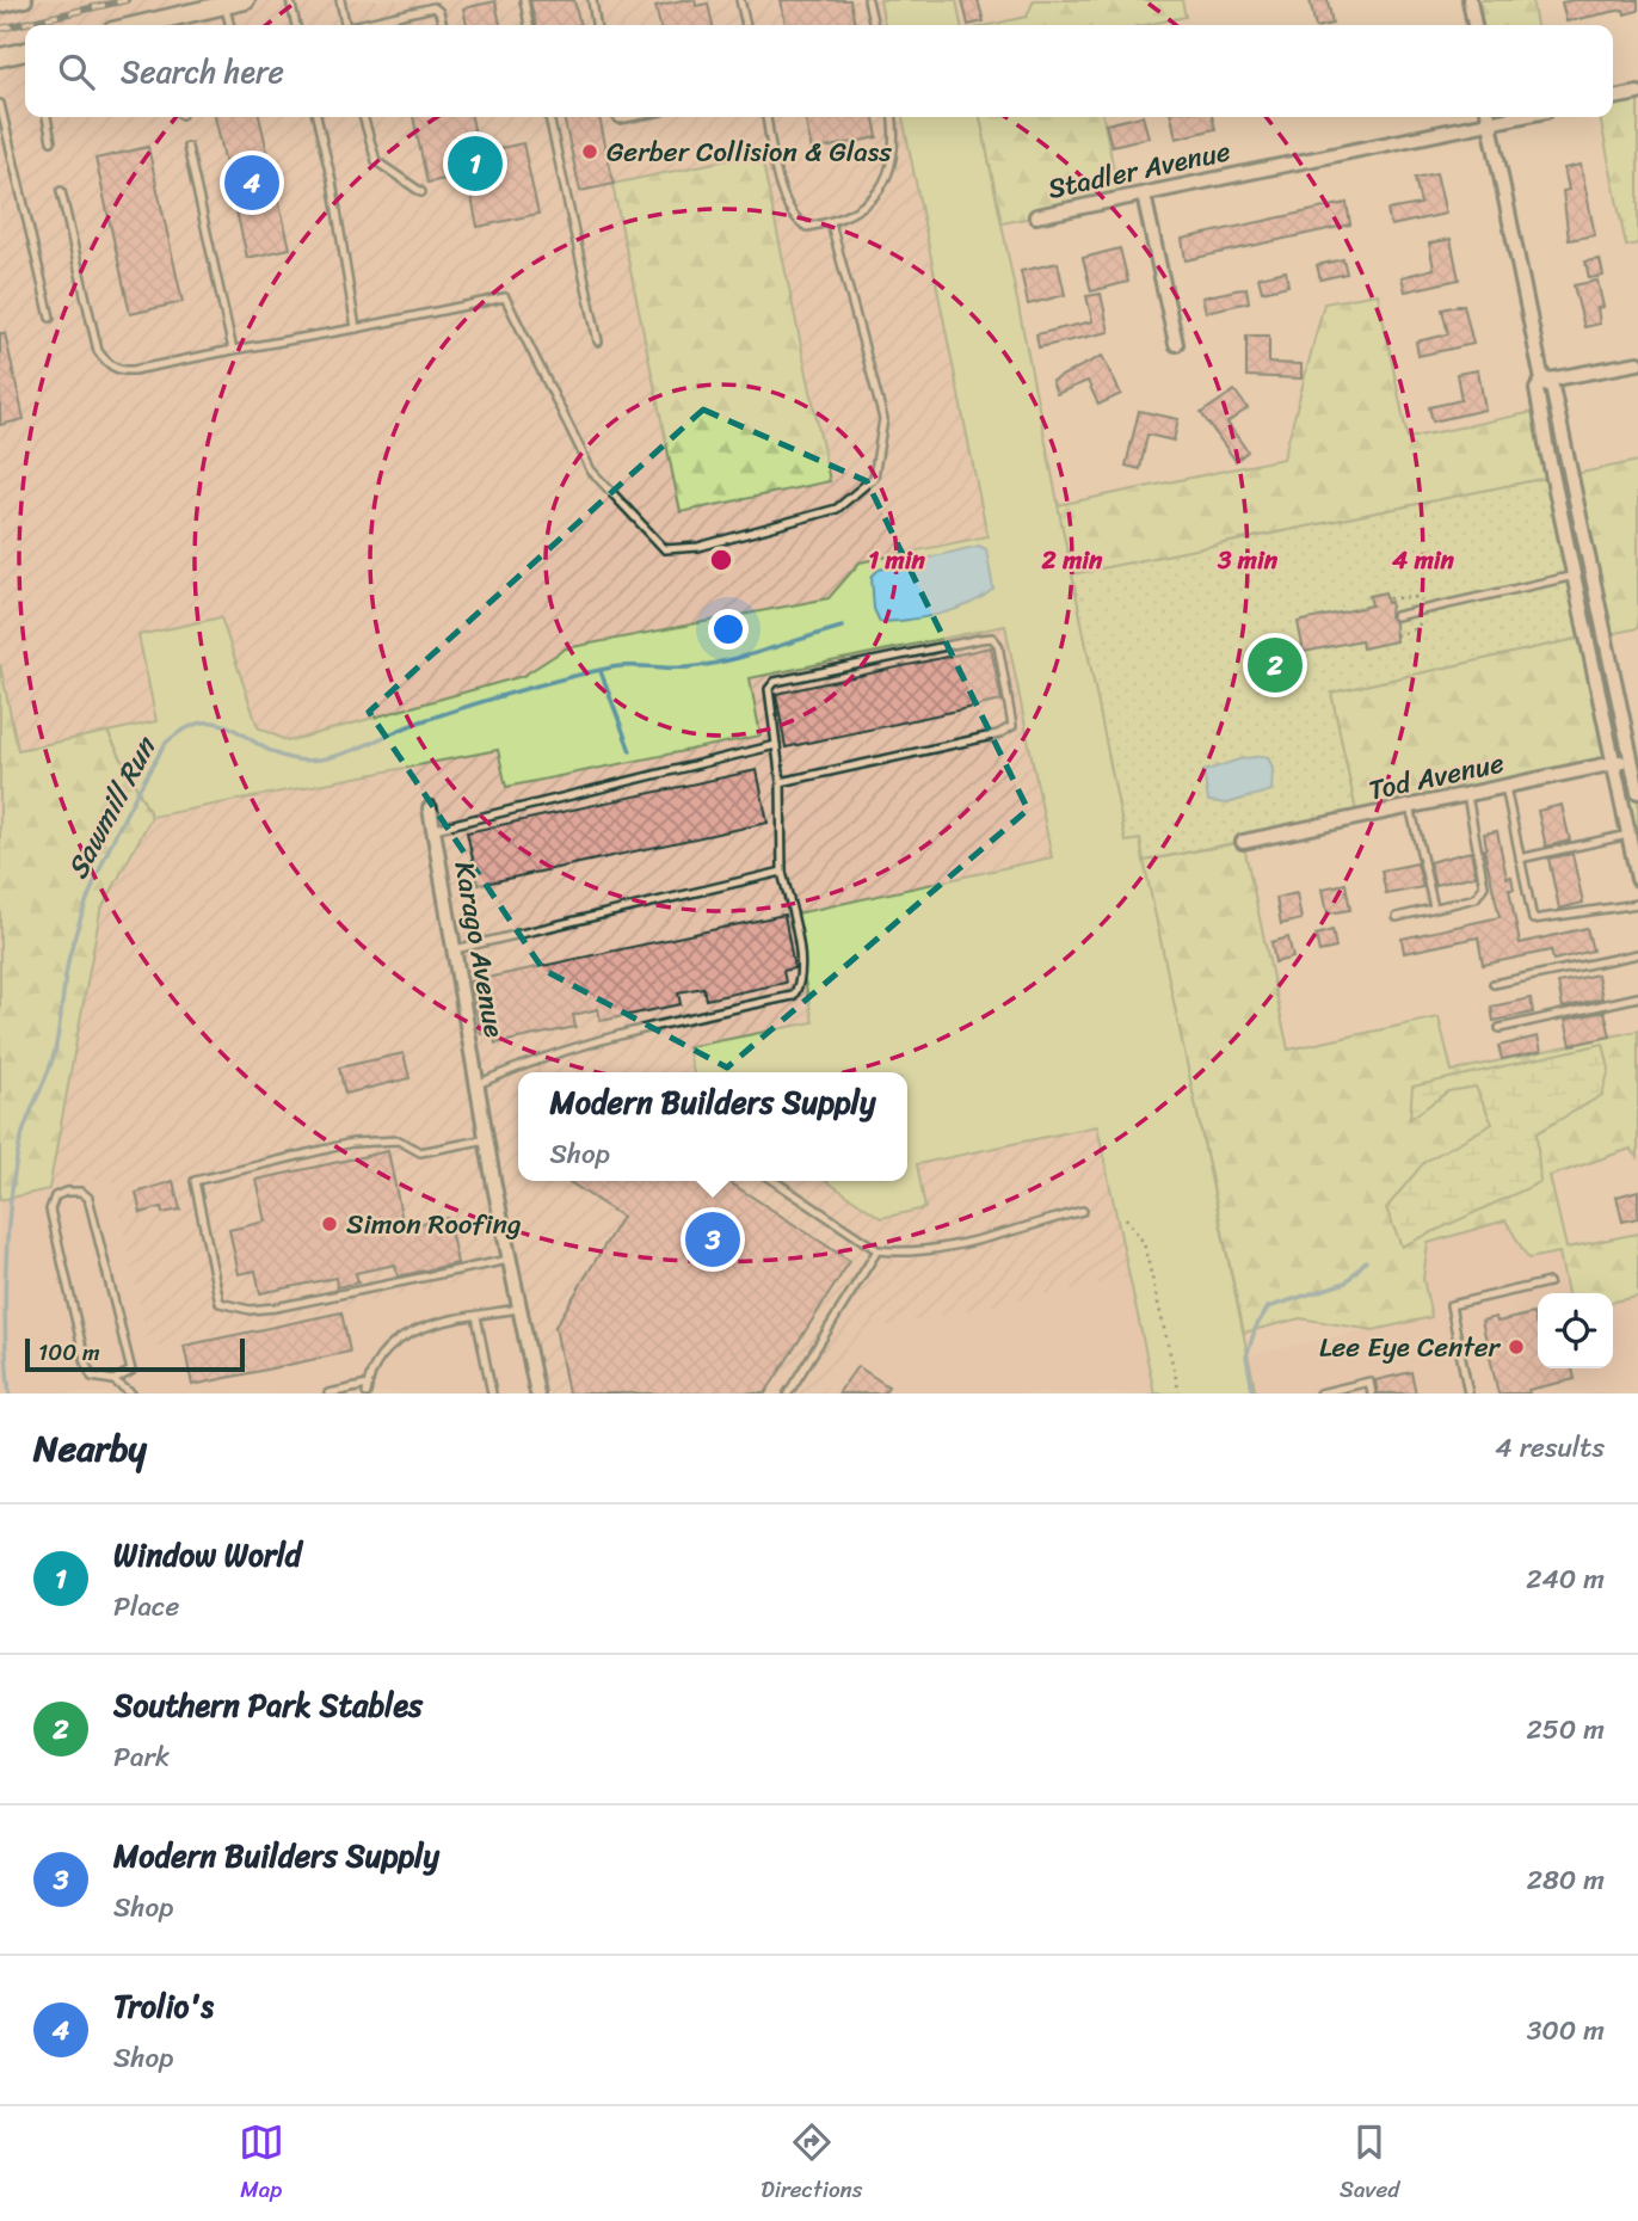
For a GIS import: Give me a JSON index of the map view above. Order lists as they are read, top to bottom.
{
  "streets": {
    "street": ["Stadler Avenue", "Tod Avenue", "Karago Avenue"]
  },
  "water": ["Sawmill Run"],
  "places": ["Gerber Collision & Glass", "Simon Roofing", "Lee Eye Center"],
  "scale_bar": "100 m",
  "page": {
    "search": "Search here",
    "pins": [
      "1",
      "4",
      "2",
      "3"
    ],
    "popup": ["Modern Builders Supply", "Shop"],
    "scale": "100 m",
    "heading": ["Nearby", "4 results"],
    "list": [
      {
        "mark": "1",
        "name": "Window World",
        "note": "Place",
        "value": "240 m"
      },
      {
        "mark": "2",
        "name": "Southern Park Stables",
        "note": "Park",
        "value": "250 m"
      },
      {
        "mark": "3",
        "name": "Modern Builders Supply",
        "note": "Shop",
        "value": "280 m"
      },
      {
        "mark": "4",
        "name": "Trolio's",
        "note": "Shop",
        "value": "300 m"
      }
    ],
    "nav": ["Map", "Directions", "Saved"]
  },
  "rings": [
    "1 min",
    "2 min",
    "3 min",
    "4 min"
  ]
}
